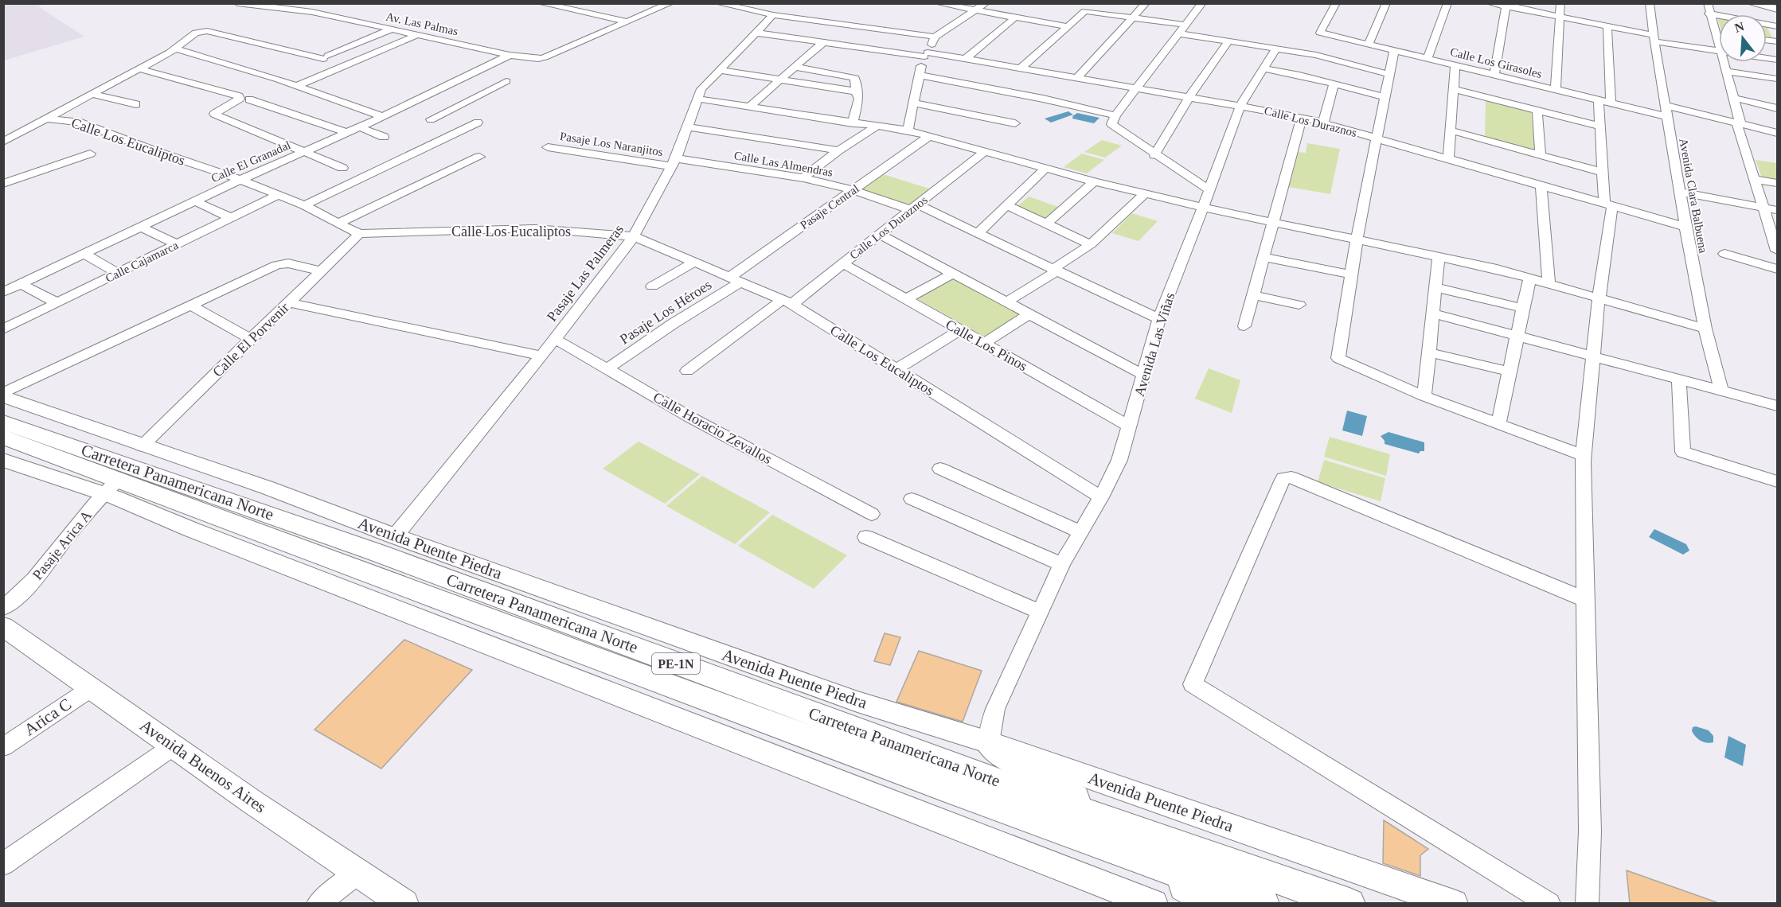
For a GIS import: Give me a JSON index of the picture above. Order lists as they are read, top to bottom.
{
  "streets": {
    "highway": ["Carretera Panamericana Norte", "PE-1N"],
    "main road": ["Avenida Puente Piedra", "Avenida Buenos Aires"],
    "street": [
      "Av. Las Palmas",
      "Calle Los Girasoles",
      "Calle Los Duraznos",
      "Calle Los Eucaliptos",
      "Pasaje Los Naranjitos",
      "Calle El Granadal",
      "Calle Las Almendras",
      "Avenida Clara Balbuena",
      "Pasaje Central",
      "Calle Cajamarca",
      "Pasaje Las Palmeras",
      "Pasaje Los Héroes",
      "Calle El Porvenir",
      "Avenida Las Viñas",
      "Calle Los Pinos",
      "Calle Horacio Zevallos",
      "Pasaje Arica A",
      "Arica C"
    ]
  },
  "crossings": [
    ["Av. Las Palmas", "Calle El Granadal"],
    ["Calle Los Girasoles", "Avenida Clara Balbuena"],
    ["Calle Los Duraznos", "Calle Los Eucaliptos"],
    ["Calle Los Duraznos", "Calle Las Almendras"],
    ["Calle Los Duraznos", "Avenida Clara Balbuena"],
    ["Calle Los Duraznos", "Pasaje Las Palmeras"],
    ["Calle Los Duraznos", "Avenida Las Viñas"],
    ["Calle Los Duraznos", "Calle Los Pinos"],
    ["Calle Los Eucaliptos", "Calle El Granadal"],
    ["Calle Los Eucaliptos", "Pasaje Central"],
    ["Calle Los Eucaliptos", "Calle Cajamarca"],
    ["Calle Los Eucaliptos", "Pasaje Las Palmeras"],
    ["Calle Los Eucaliptos", "Pasaje Los Héroes"],
    ["Calle Los Eucaliptos", "Calle El Porvenir"],
    ["Calle Los Eucaliptos", "Avenida Las Viñas"],
    ["Pasaje Los Naranjitos", "Calle Las Almendras"],
    ["Pasaje Los Naranjitos", "Pasaje Las Palmeras"],
    ["Calle Las Almendras", "Pasaje Central"],
    ["Calle Las Almendras", "Pasaje Las Palmeras"],
    ["Calle Las Almendras", "Avenida Las Viñas"],
    ["Pasaje Central", "Pasaje Los Héroes"],
    ["Pasaje Las Palmeras", "Calle Horacio Zevallos"],
    ["Pasaje Las Palmeras", "Avenida Puente Piedra"],
    ["Pasaje Los Héroes", "Calle Horacio Zevallos"],
    ["Calle El Porvenir", "Avenida Puente Piedra"],
    ["Avenida Las Viñas", "Calle Los Pinos"],
    ["Avenida Las Viñas", "Avenida Puente Piedra"],
    ["Carretera Panamericana Norte", "Pasaje Arica A"],
    ["Arica C", "Avenida Buenos Aires"]
  ],
  "north": "top"
}
